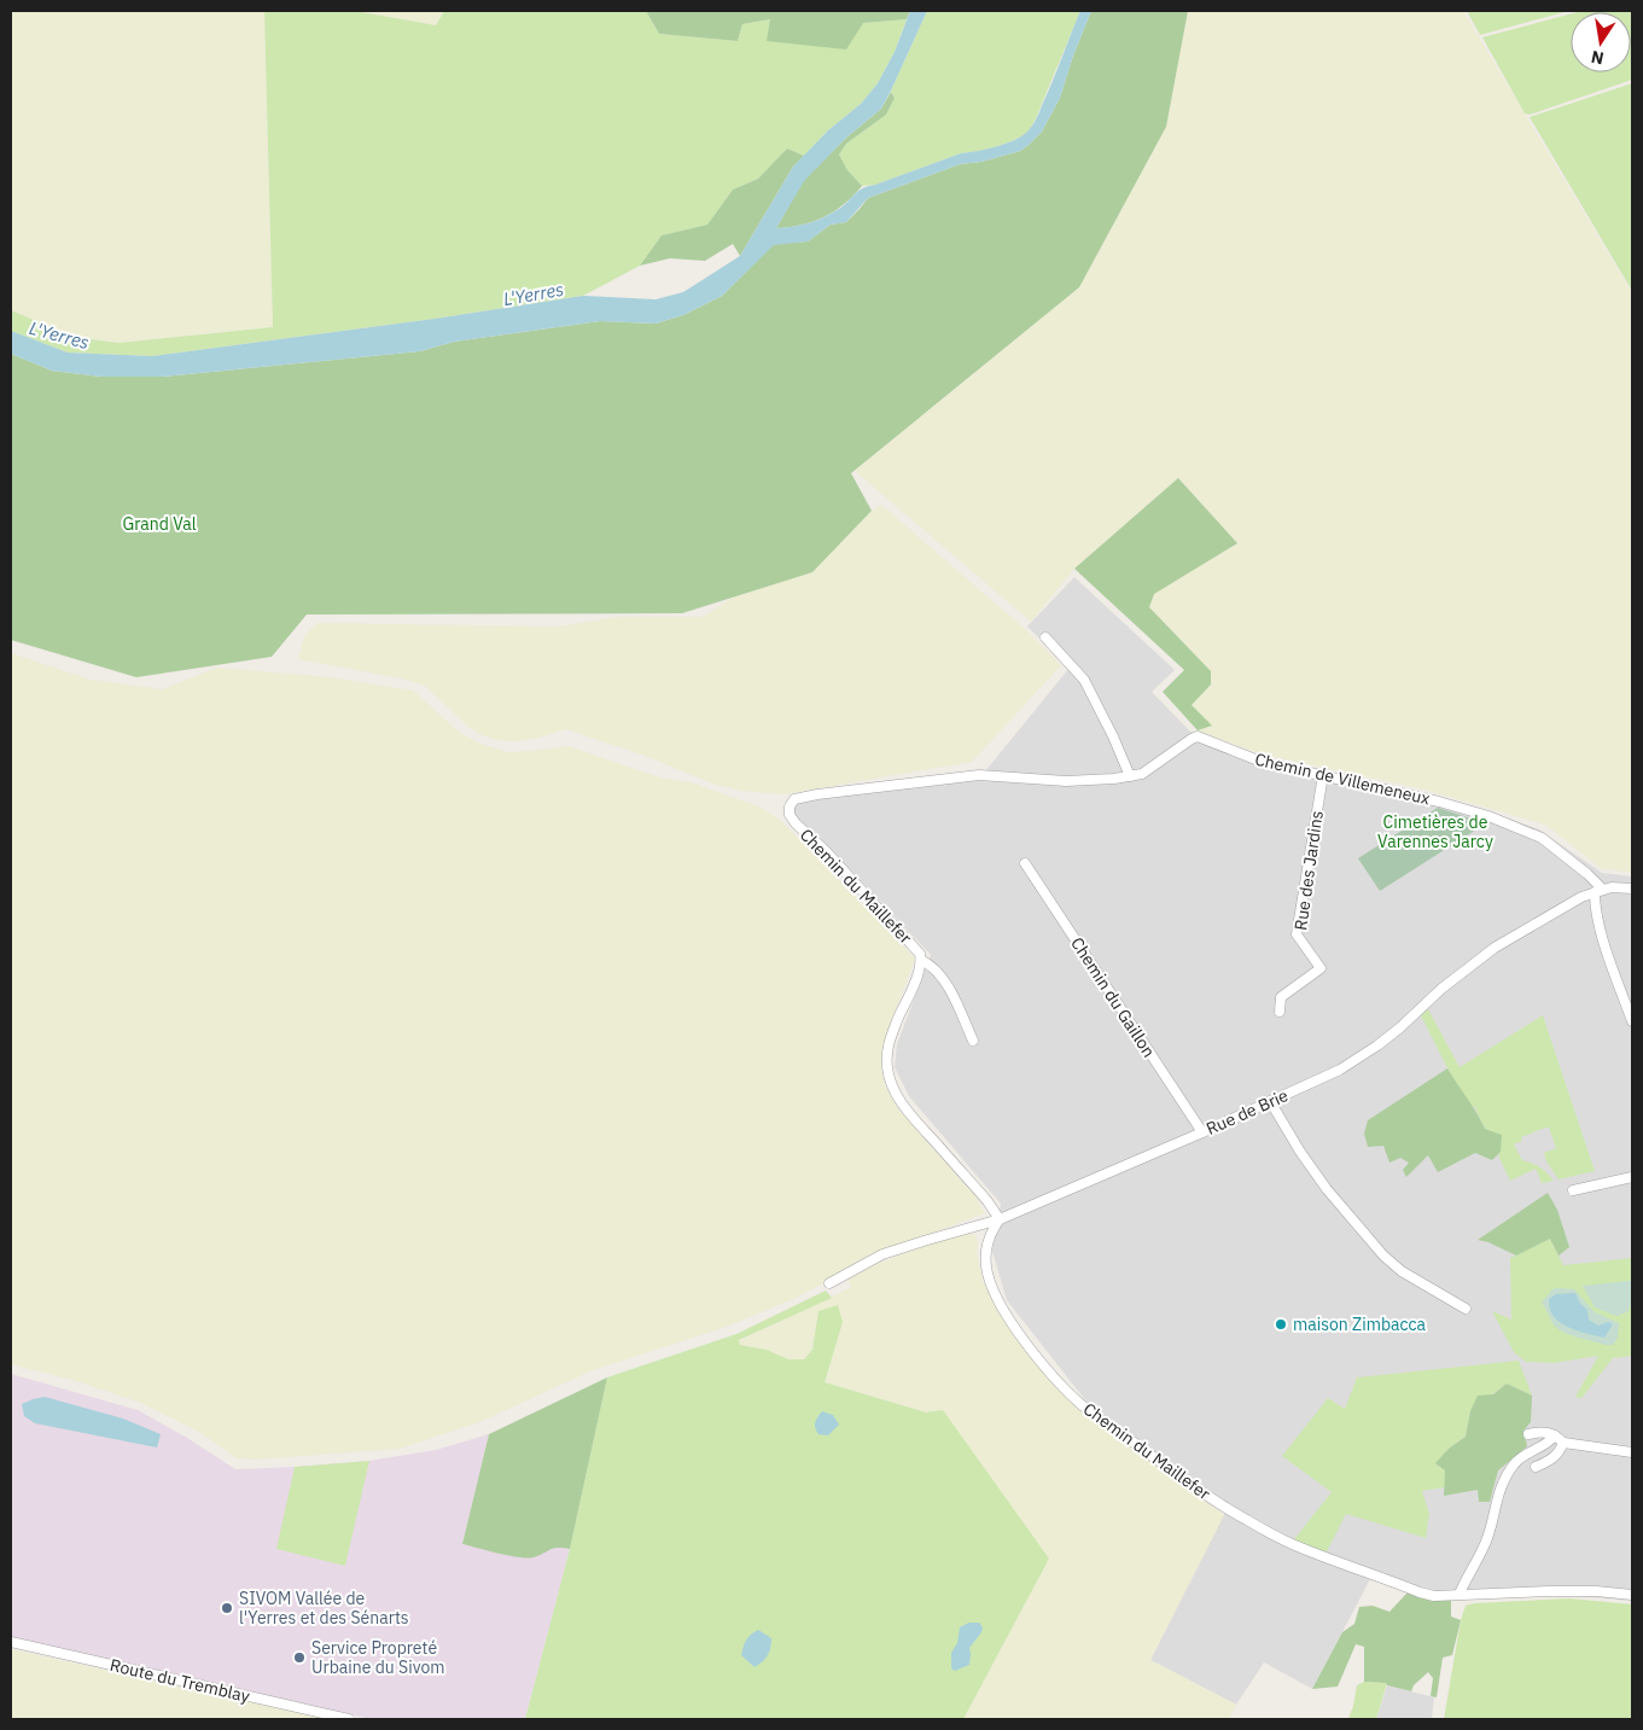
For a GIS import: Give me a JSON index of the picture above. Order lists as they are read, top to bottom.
{
  "streets": {
    "street": [
      "Chemin de Villemeneux",
      "Rue des Jardins",
      "Chemin du Maillefer",
      "Chemin du Gaillon",
      "Rue de Brie",
      "Route du Tremblay"
    ]
  },
  "crossings": [
    ["Chemin de Villemeneux", "Rue des Jardins"],
    ["Chemin de Villemeneux", "Chemin du Maillefer"],
    ["Chemin de Villemeneux", "Rue de Brie"],
    ["Chemin du Maillefer", "Rue de Brie"],
    ["Chemin du Gaillon", "Rue de Brie"]
  ],
  "water": ["L'Yerres"],
  "parks": ["Grand Val", "Cimetières de Varennes Jarcy"],
  "places": ["maison Zimbacca", "SIVOM Vallée de l'Yerres et des Sénarts", "Service Propreté Urbaine du Sivom"],
  "north": "bottom"
}
